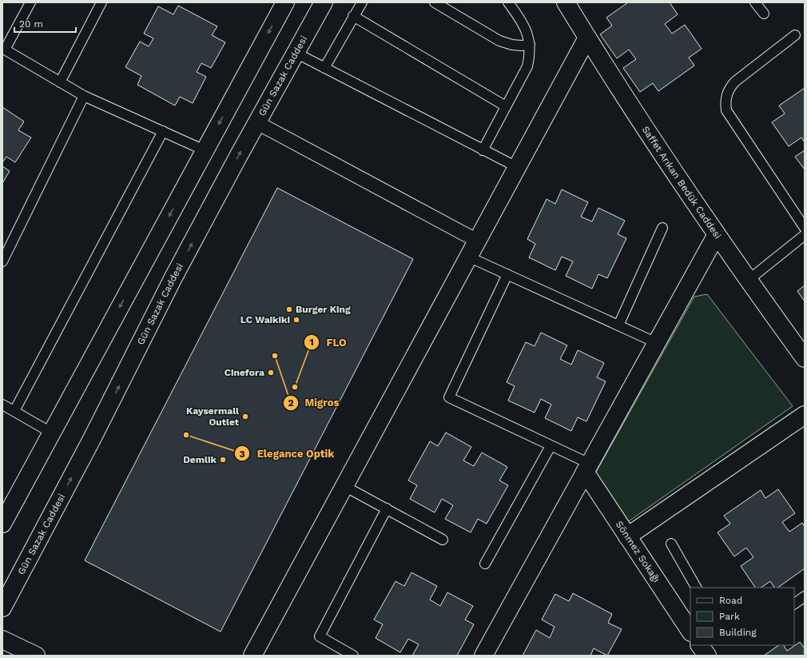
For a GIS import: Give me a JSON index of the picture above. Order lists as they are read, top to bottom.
{
  "streets": {
    "street": ["Gün Sazak Caddesi", "Saffet Arıkan Bedük Caddesi", "Sönmez Sokağı"]
  },
  "places": [
    "Burger King",
    "LC Waikiki",
    "Migros",
    "Cinefora",
    "FLO",
    "Kaysermall Outlet",
    "Elegance Optik",
    "Demlik"
  ],
  "legend": ["Road", "Park", "Building"],
  "scale_bar": "20 m"
}
